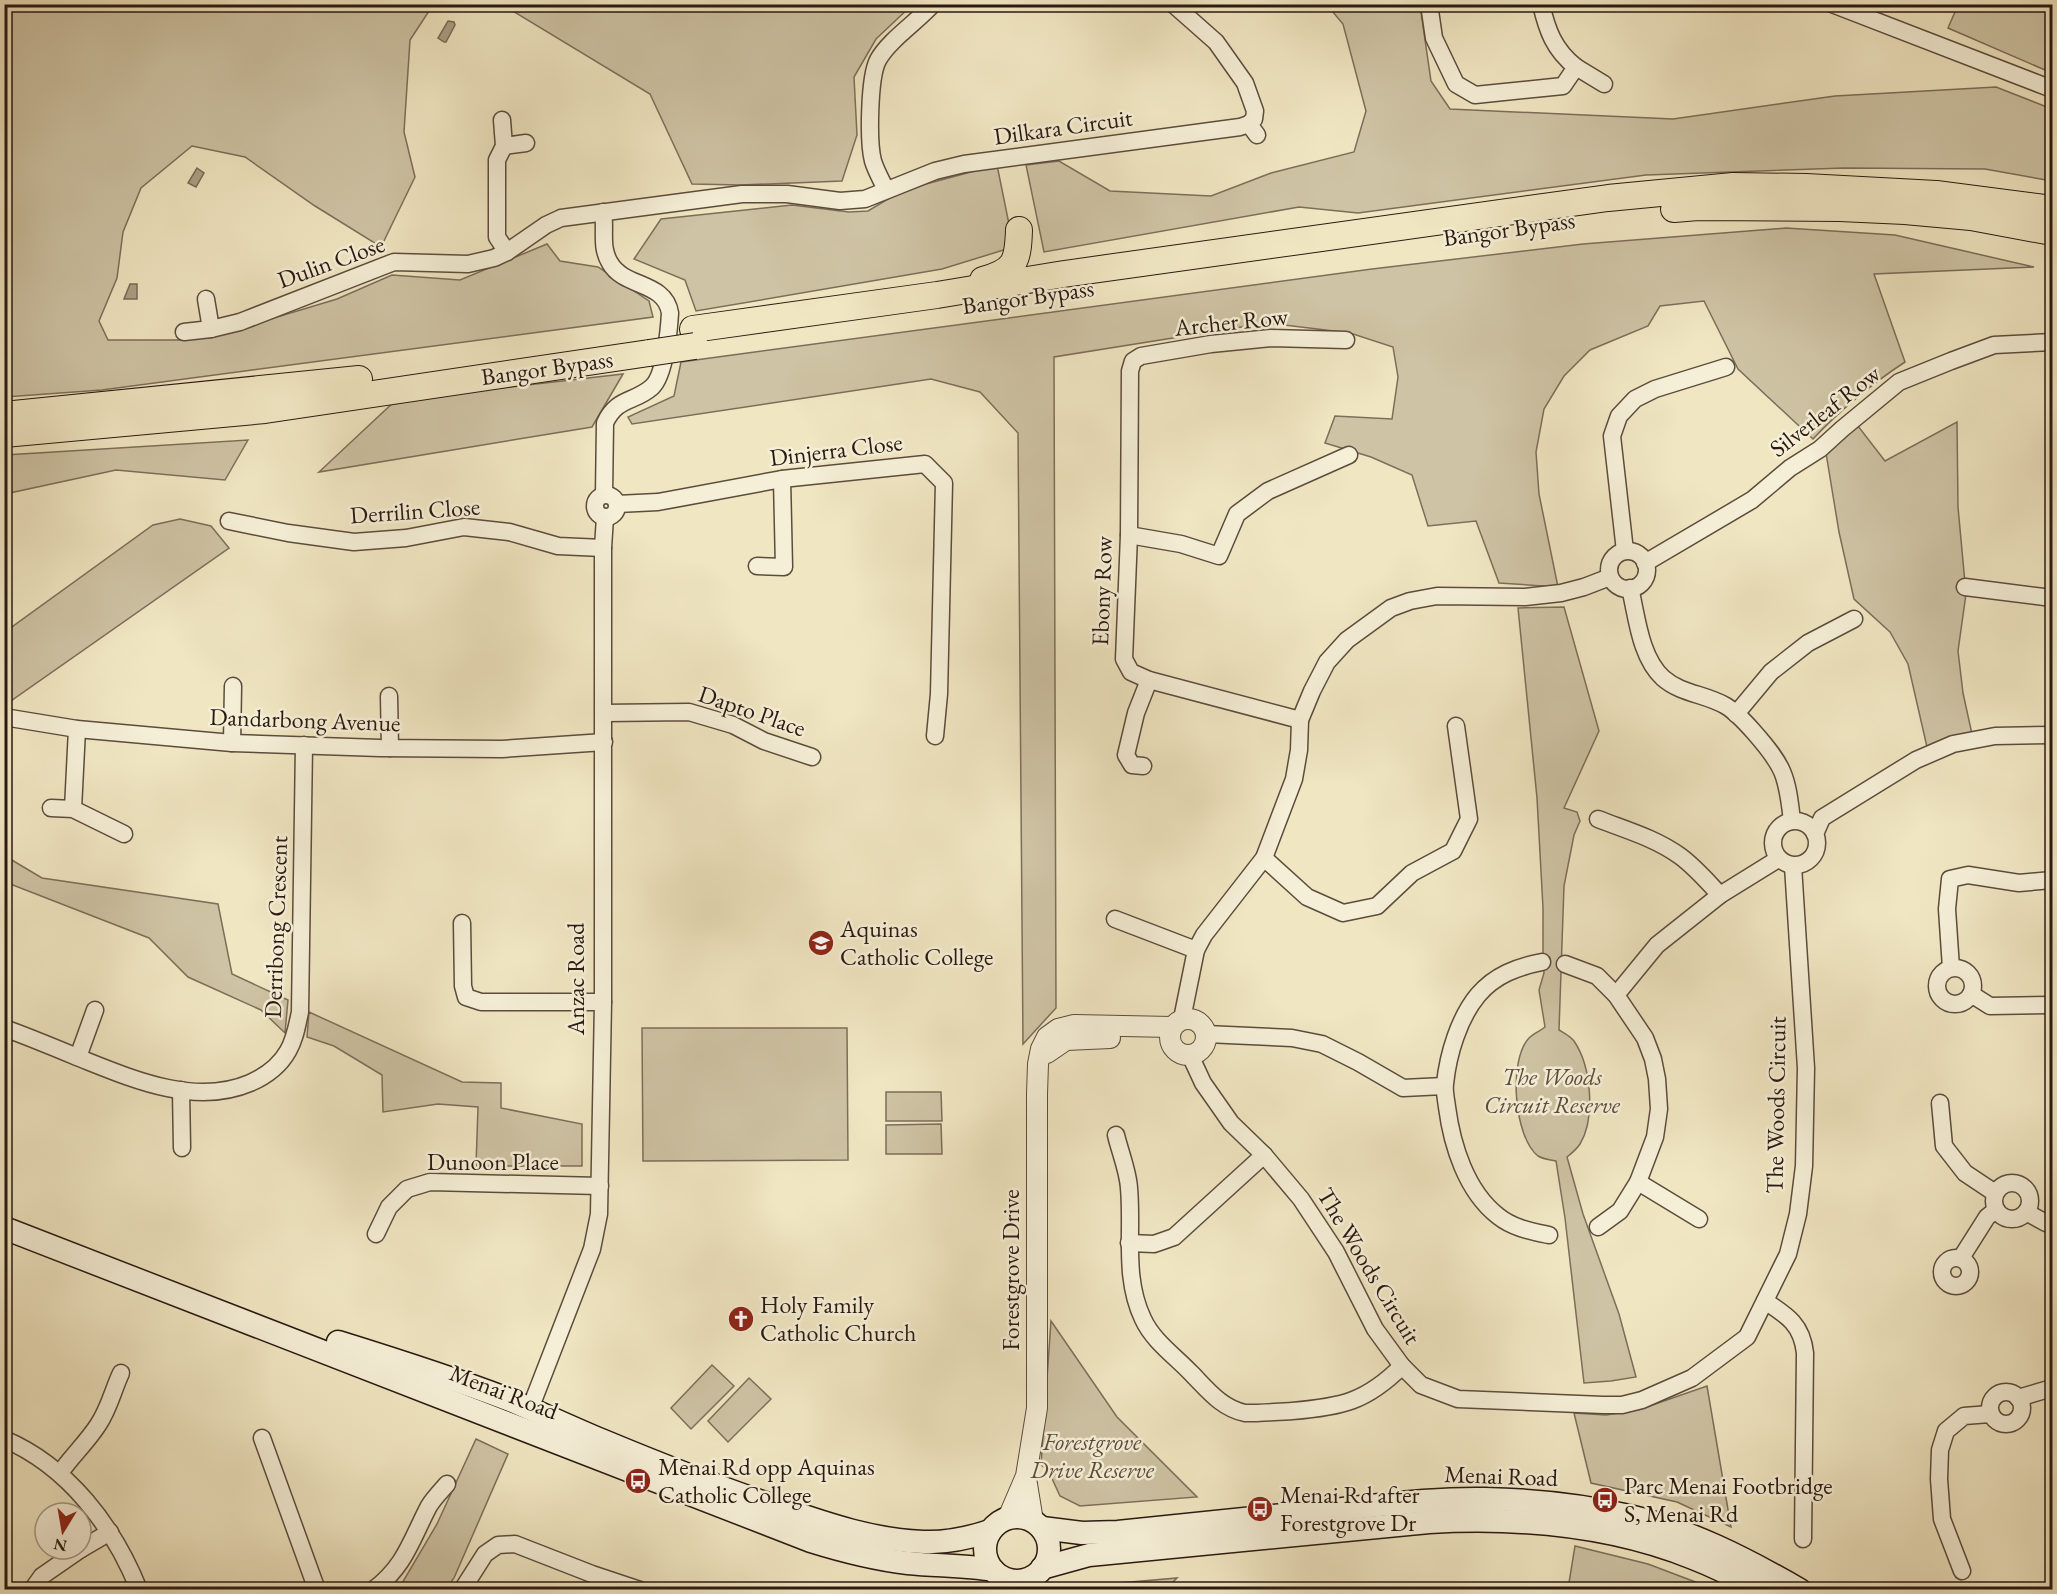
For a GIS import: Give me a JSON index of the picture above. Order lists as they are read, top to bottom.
{
  "streets": {
    "main road": ["Bangor Bypass", "Menai Road"],
    "street": [
      "Dilkara Circuit",
      "Dulin Close",
      "Archer Row",
      "Silverleaf Row",
      "Dinjerra Close",
      "Derrilin Close",
      "Ebony Row",
      "Dapto Place",
      "Dandarbong Avenue",
      "Derribong Crescent",
      "Anzac Road",
      "The Woods Circuit",
      "Dunoon Place",
      "Forestgrove Drive"
    ]
  },
  "crossings": [
    ["Dilkara Circuit", "Dulin Close"],
    ["Archer Row", "Ebony Row"],
    ["Dinjerra Close", "Anzac Road"],
    ["Derrilin Close", "Anzac Road"],
    ["Dapto Place", "Anzac Road"],
    ["Dandarbong Avenue", "Derribong Crescent"],
    ["Dandarbong Avenue", "Anzac Road"],
    ["Anzac Road", "Dunoon Place"],
    ["Anzac Road", "Menai Road"],
    ["The Woods Circuit", "Forestgrove Drive"]
  ],
  "parks": ["The Woods Circuit Reserve", "Forestgrove Drive Reserve"],
  "places": {
    "school or university": ["Aquinas Catholic College"],
    "church": ["Holy Family Catholic Church"],
    "bus stop": ["Menai Rd opp Aquinas Catholic College", "Parc Menai Footbridge S, Menai Rd", "Menai Rd after Forestgrove Dr"]
  },
  "north": "bottom"
}
